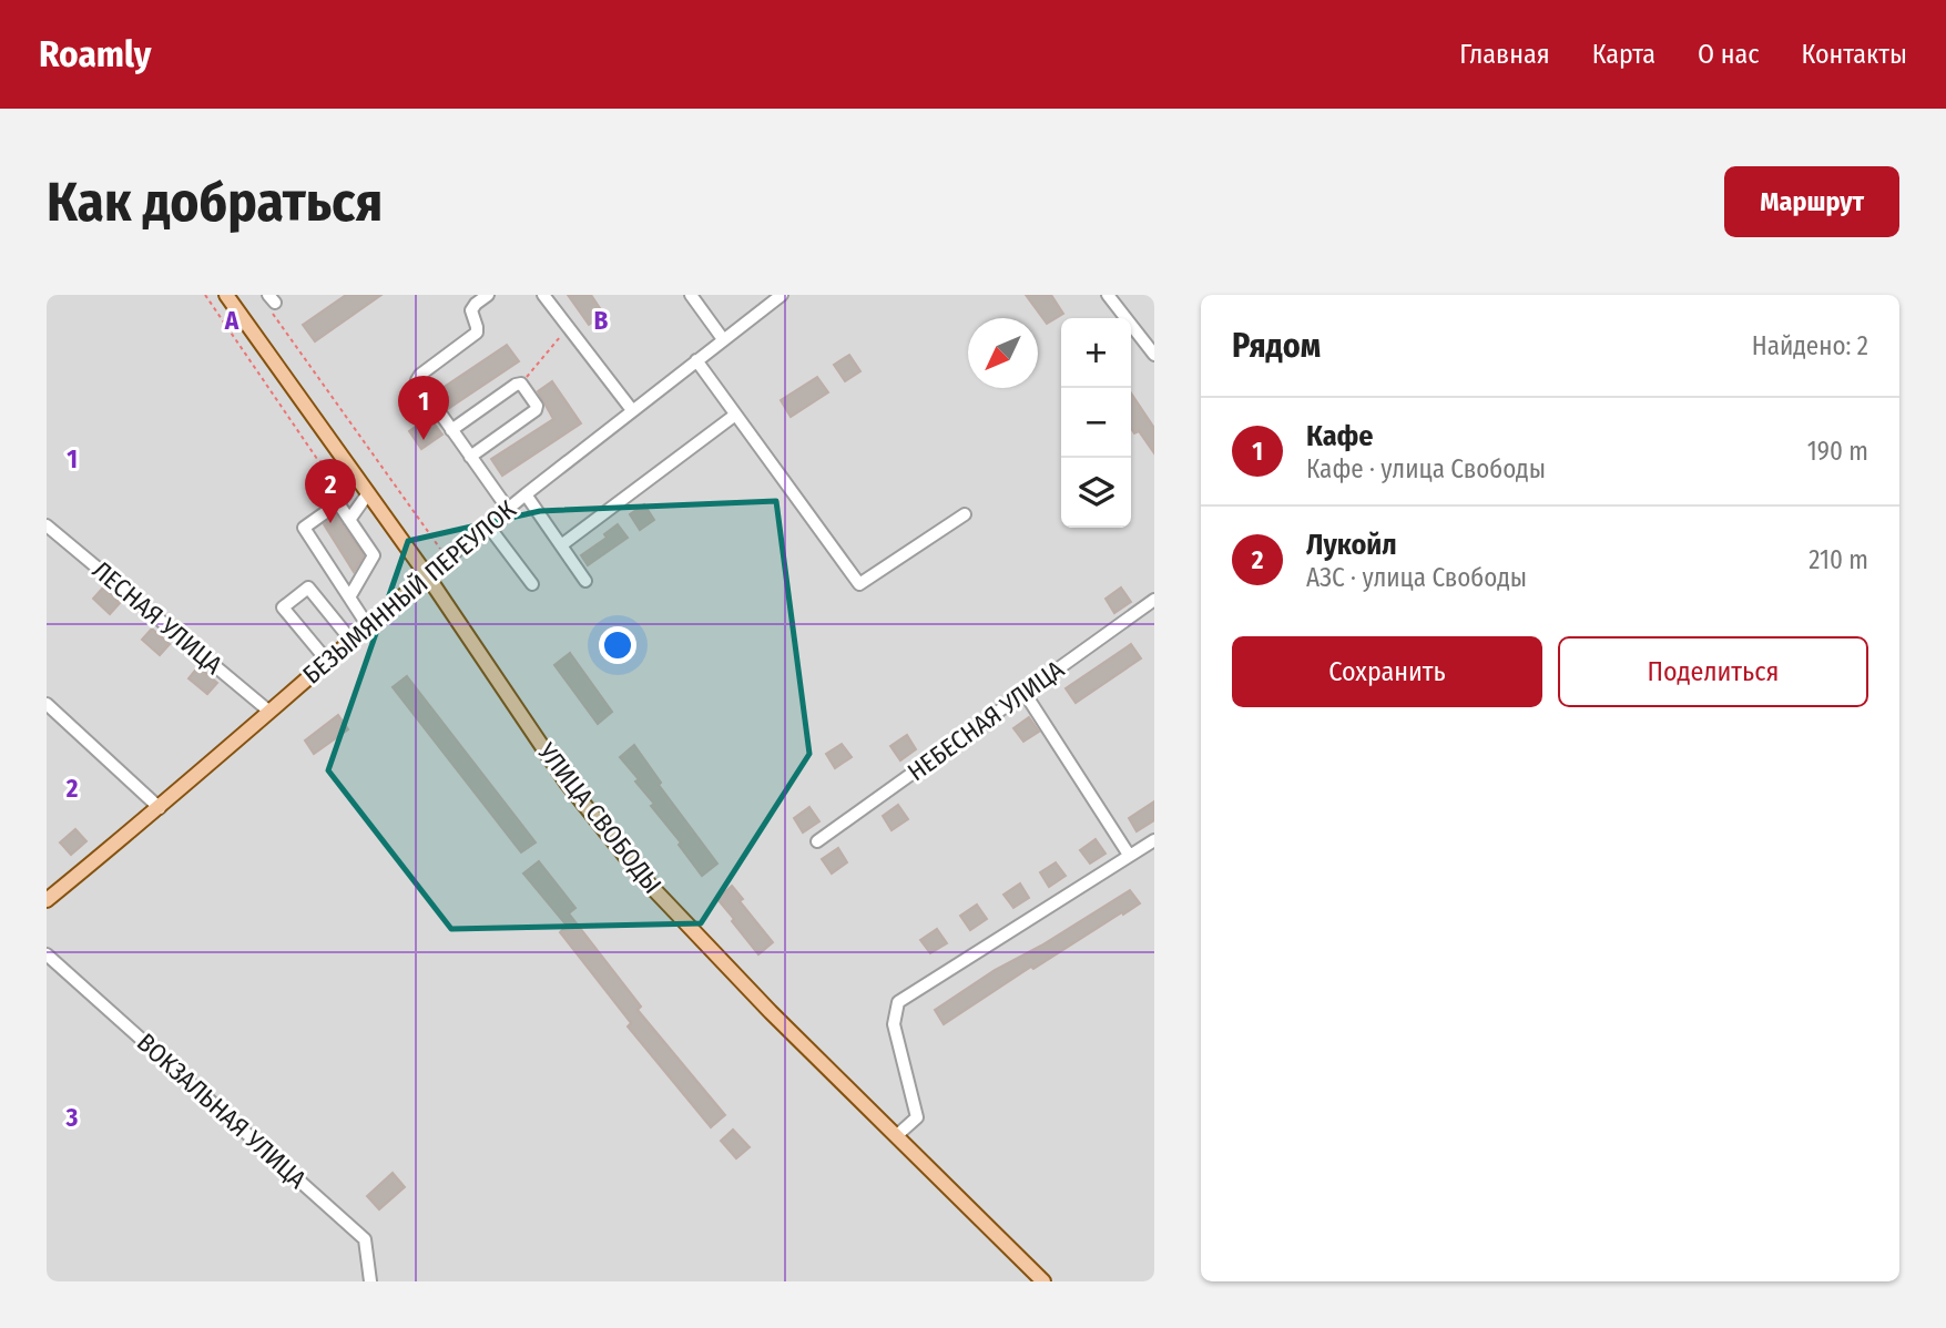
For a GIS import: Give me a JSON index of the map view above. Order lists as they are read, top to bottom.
{
  "streets": {
    "main road": ["БЕЗЫМЯННЫЙ ПЕРЕУЛОК", "УЛИЦА СВОБОДЫ"],
    "street": ["ЛЕСНАЯ УЛИЦА", "НЕБЕСНАЯ УЛИЦА", "ВОКЗАЛЬНАЯ УЛИЦА"]
  },
  "crossings": [
    ["БЕЗЫМЯННЫЙ ПЕРЕУЛОК", "ЛЕСНАЯ УЛИЦА"],
    ["БЕЗЫМЯННЫЙ ПЕРЕУЛОК", "УЛИЦА СВОБОДЫ"]
  ],
  "north": "bottom left",
  "page": {
    "header": "Roamly",
    "nav": [
      "Главная",
      "Карта",
      "О нас",
      "Контакты"
    ],
    "buttons": [
      "Маршрут",
      ["Сохранить", "Поделиться"]
    ],
    "title": "Как добраться",
    "heading": ["Рядом", "Найдено: 2"],
    "map_buttons": ["+", "−"],
    "pins": ["1", "2"],
    "list": [
      {
        "mark": "1",
        "name": "Кафе",
        "note": "Кафе · улица Свободы",
        "value": "190 m"
      },
      {
        "mark": "2",
        "name": "Лукойл",
        "note": "АЗС · улица Свободы",
        "value": "210 m"
      }
    ]
  },
  "grid": {
    "columns": ["A", "B"],
    "rows": ["1", "2", "3"]
  }
}
